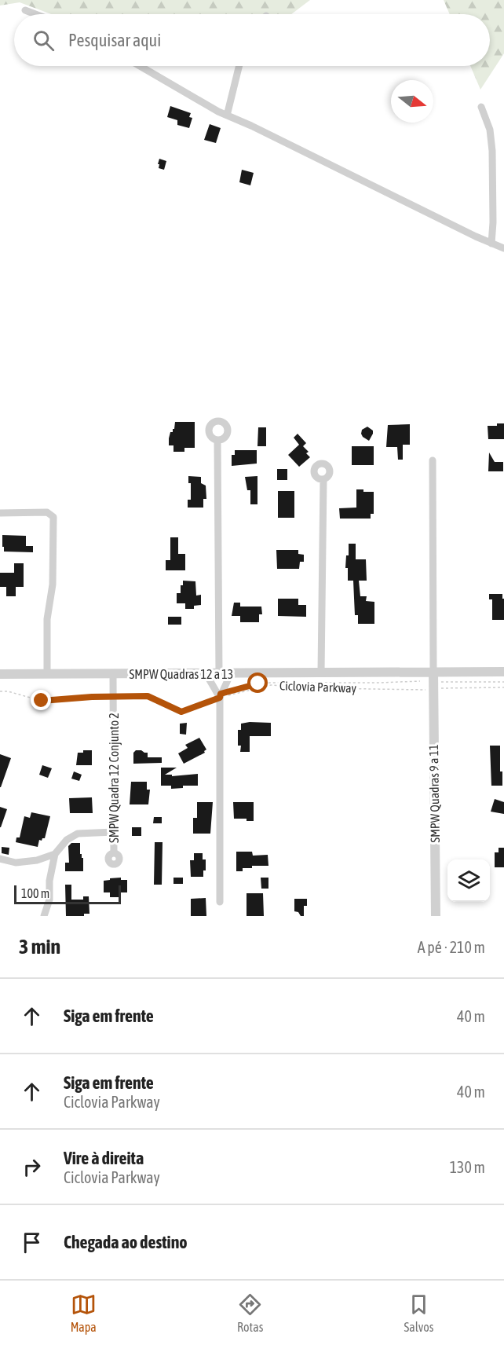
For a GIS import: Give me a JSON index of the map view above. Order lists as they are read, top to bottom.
{
  "streets": {
    "street": ["SMPW Quadras 12 a 13", "SMPW Quadra 12 Conjunto 2", "SMPW Quadras 9 a 11"],
    "path": ["Ciclovia Parkway"]
  },
  "crossings": [
    ["SMPW Quadras 12 a 13", "Ciclovia Parkway"],
    ["SMPW Quadras 12 a 13", "SMPW Quadra 12 Conjunto 2"],
    ["SMPW Quadras 12 a 13", "SMPW Quadras 9 a 11"],
    ["Ciclovia Parkway", "SMPW Quadra 12 Conjunto 2"],
    ["Ciclovia Parkway", "SMPW Quadras 9 a 11"]
  ],
  "scale_bar": "100 m",
  "north": "right",
  "page": {
    "search": "Pesquisar aqui",
    "scale": "100 m",
    "heading": ["3 min", "A pé · 210 m"],
    "list": [
      ["Siga em frente", "40 m"],
      ["Siga em frente", "Ciclovia Parkway", "40 m"],
      ["Vire à direita", "Ciclovia Parkway", "130 m"],
      "Chegada ao destino"
    ],
    "nav": ["Mapa", "Rotas", "Salvos"]
  }
}
